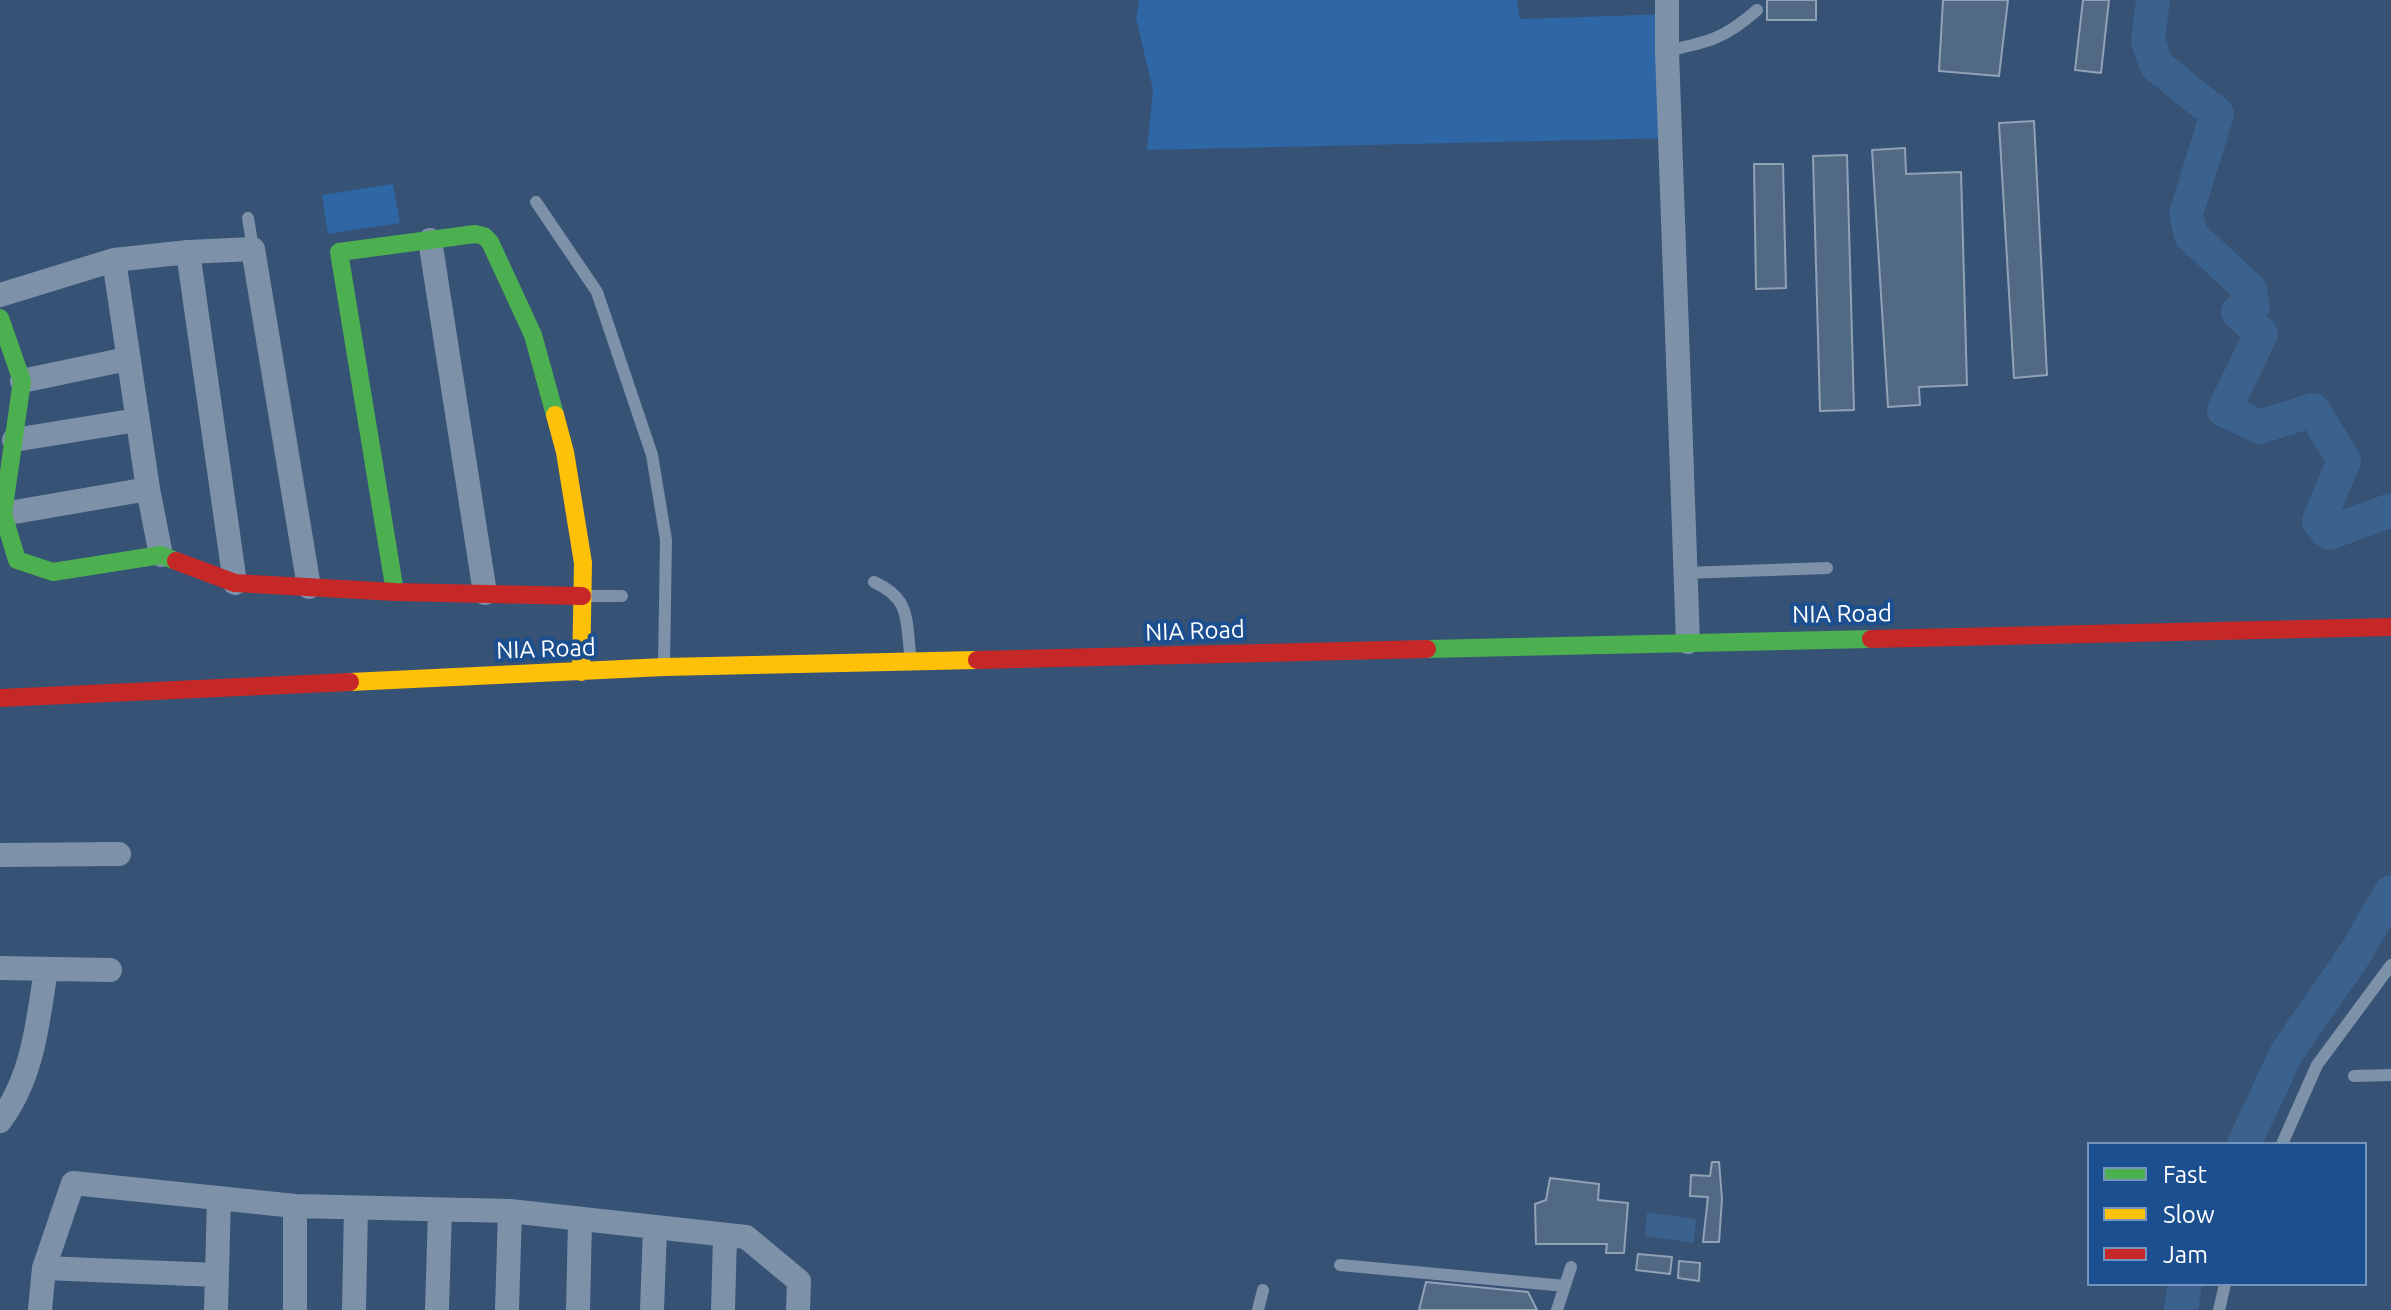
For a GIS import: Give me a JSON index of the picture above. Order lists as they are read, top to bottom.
{
  "streets": {
    "street": ["NIA Road"]
  },
  "legend": ["Fast", "Slow", "Jam"]
}
